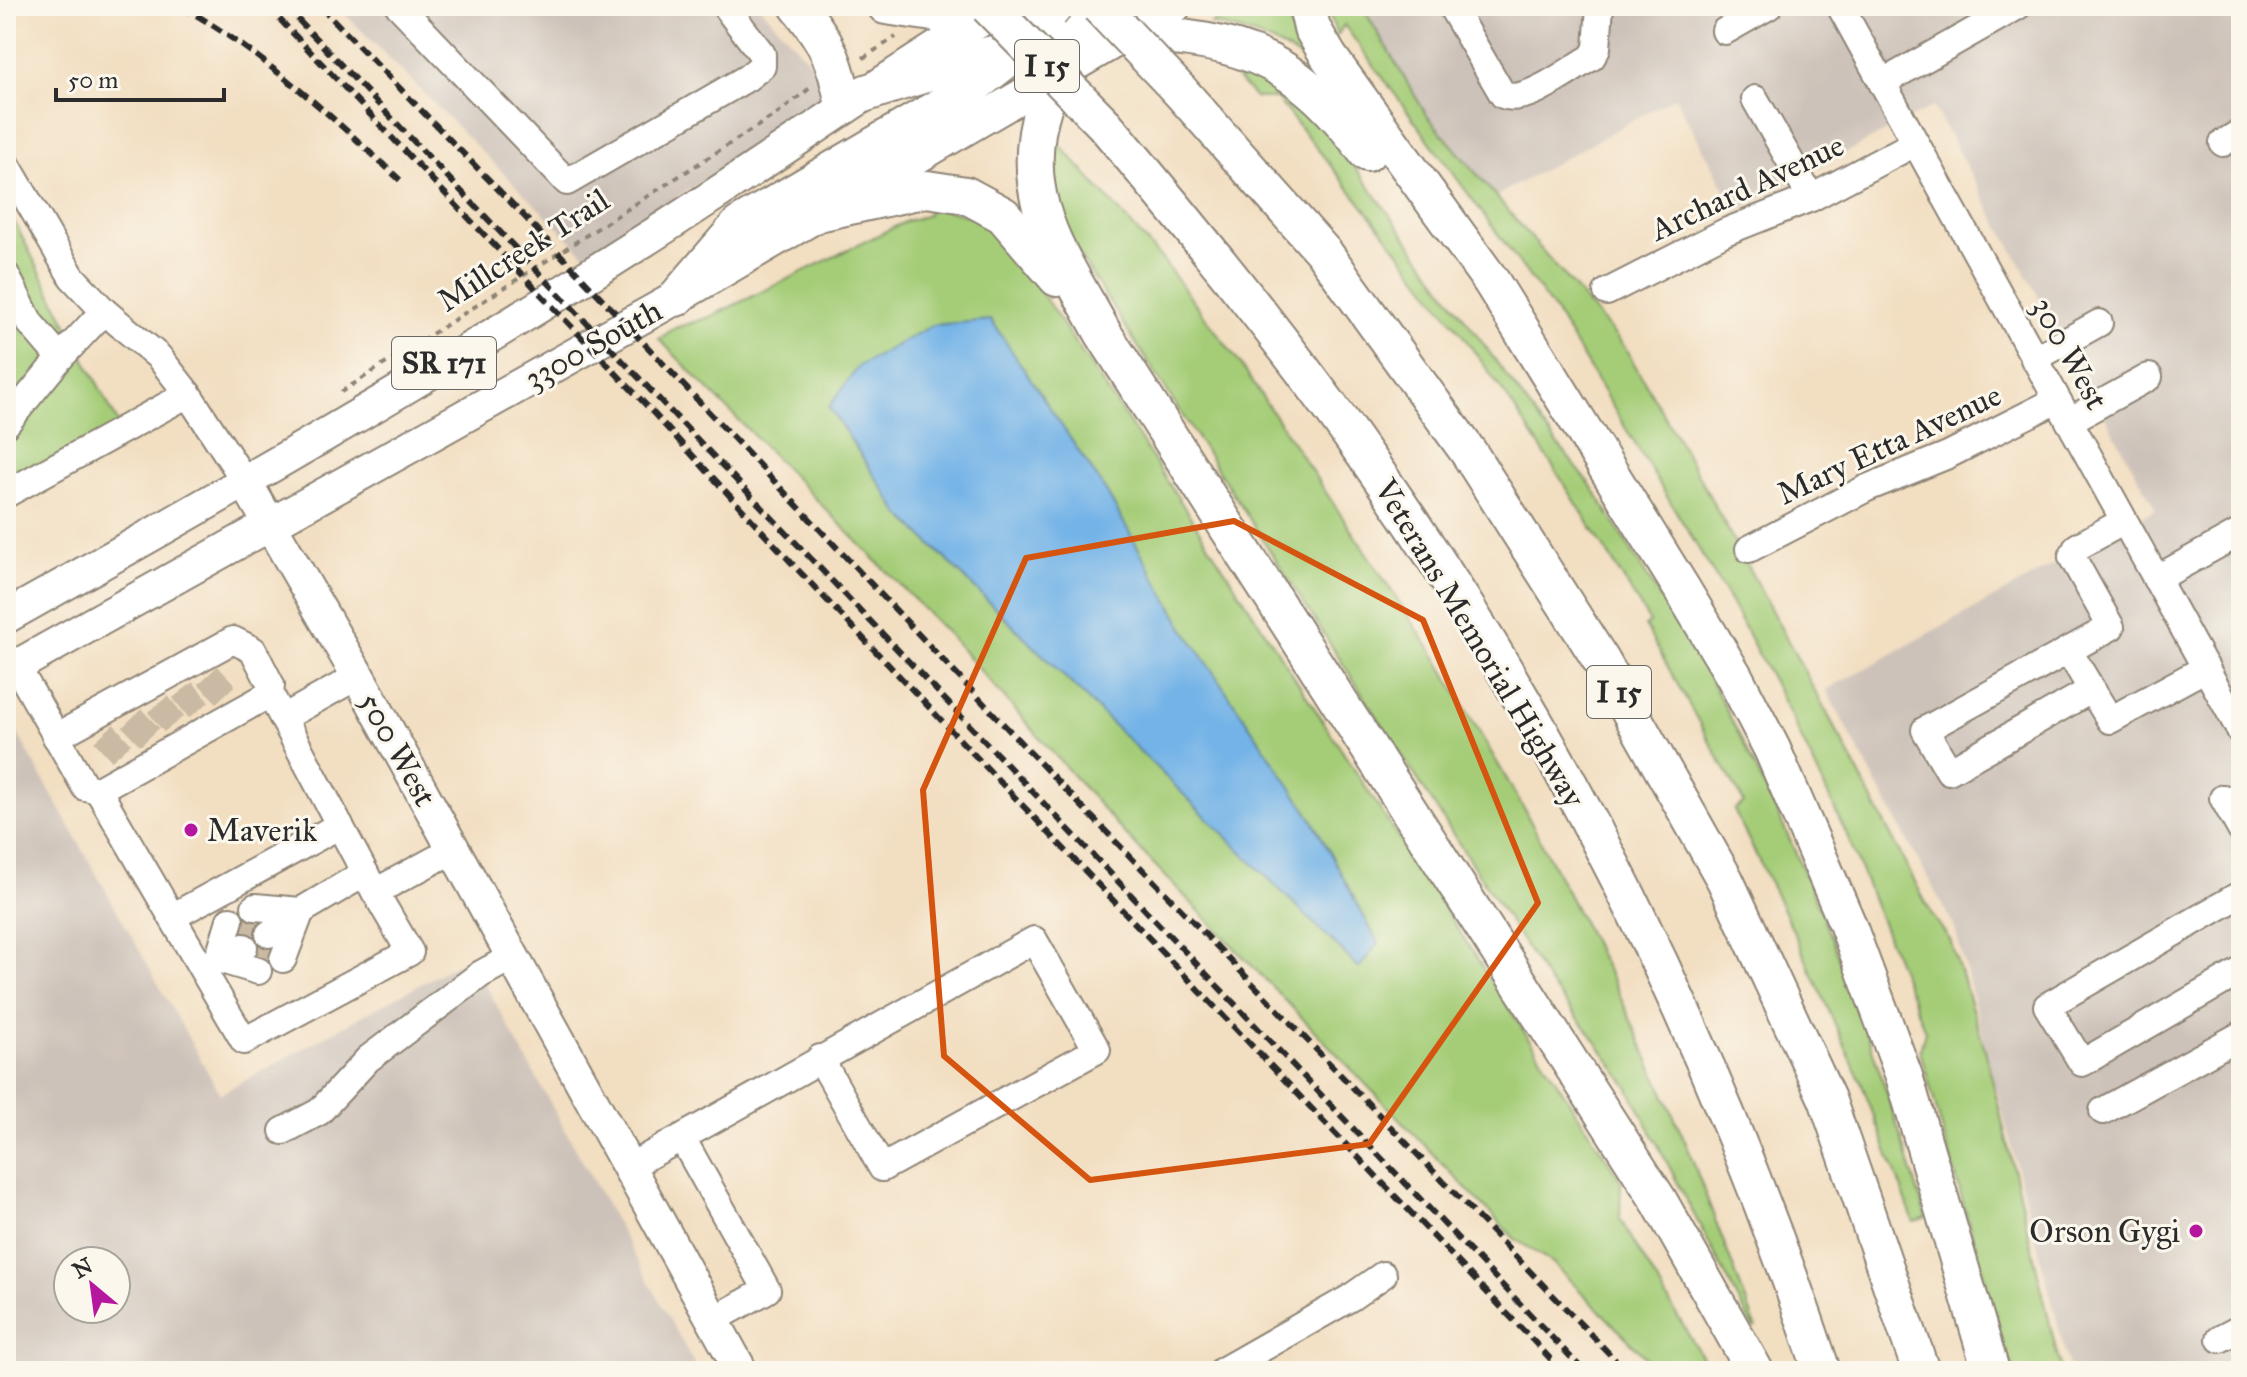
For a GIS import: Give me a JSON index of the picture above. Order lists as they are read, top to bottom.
{
  "streets": {
    "highway": ["I 15", "Veterans Memorial Highway"],
    "main road": ["3300 South", "SR 171", "500 West"],
    "street": ["Archard Avenue", "300 West", "Mary Etta Avenue"],
    "path": ["Millcreek Trail"]
  },
  "crossings": [
    ["Archard Avenue", "300 West"],
    ["3300 South", "Veterans Memorial Highway"],
    ["3300 South", "500 West"],
    ["300 West", "Mary Etta Avenue"]
  ],
  "places": ["Maverik", "Orson Gygi"],
  "scale_bar": "50 m",
  "north": "top left"
}
